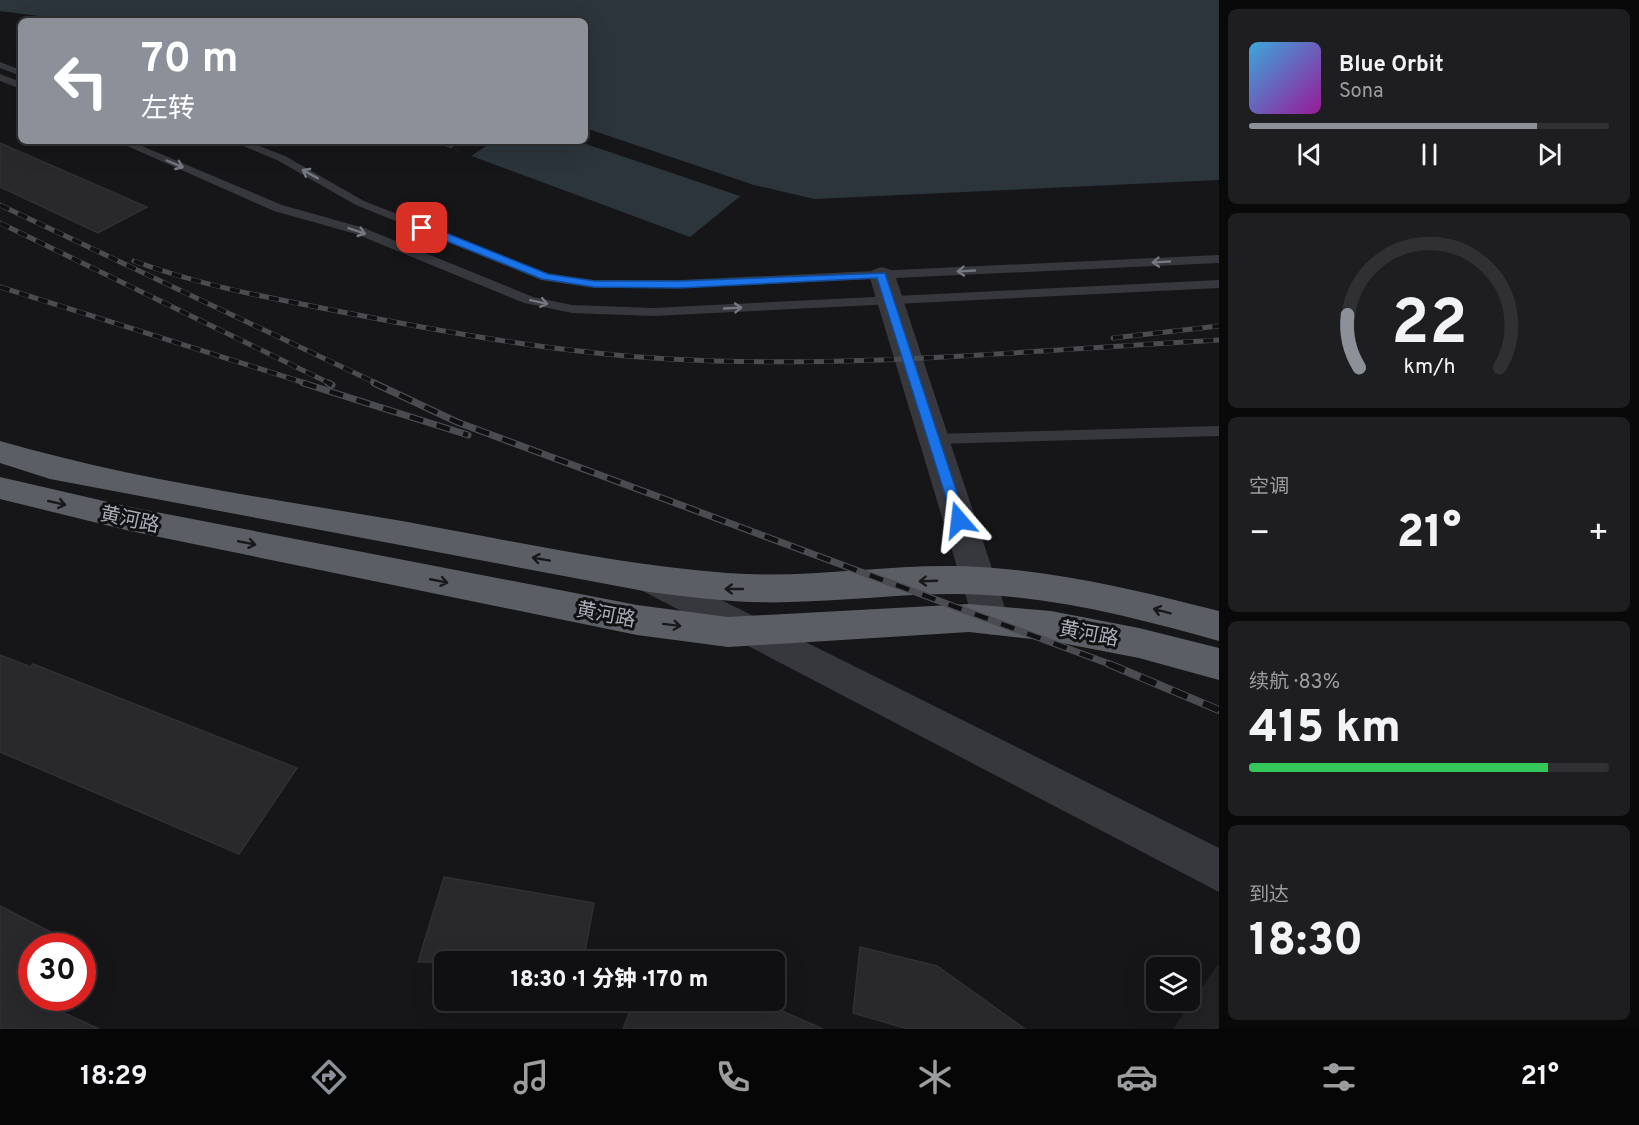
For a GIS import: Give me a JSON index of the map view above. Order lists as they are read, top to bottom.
{
  "streets": {
    "highway": ["黄河路"]
  },
  "page": {
    "turn": ["70 m", "左转"],
    "song": ["Blue Orbit", "Sona"],
    "tile": [
      "空调",
      ["续航 · 83%", "415 km"],
      ["到达", "18:30"]
    ],
    "heat": ["−", "21°", "+"],
    "limit": "30",
    "trip": "18:30 · 1 分钟 · 170 m",
    "tabs": ["18:29", "21°"],
    "gauge": ["22", "km/h"]
  }
}
